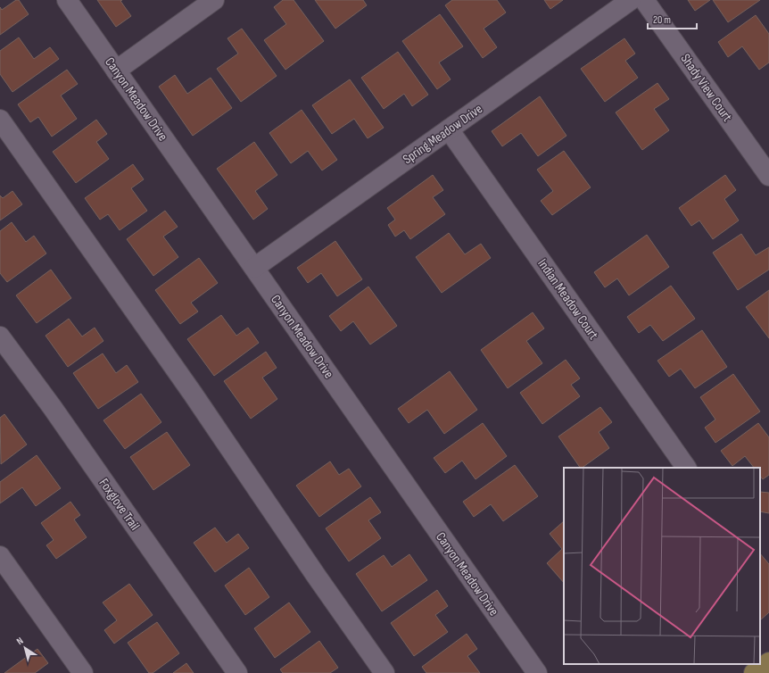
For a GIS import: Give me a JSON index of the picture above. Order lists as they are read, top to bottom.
{
  "streets": {
    "street": [
      "Shady View Court",
      "Canyon Meadow Drive",
      "Spring Meadow Drive",
      "Indian Meadow Court",
      "Foxglove Trail"
    ]
  },
  "crossings": [
    ["Canyon Meadow Drive", "Spring Meadow Drive"],
    ["Spring Meadow Drive", "Indian Meadow Court"]
  ],
  "scale_bar": "20 m",
  "north": "top left"
}
